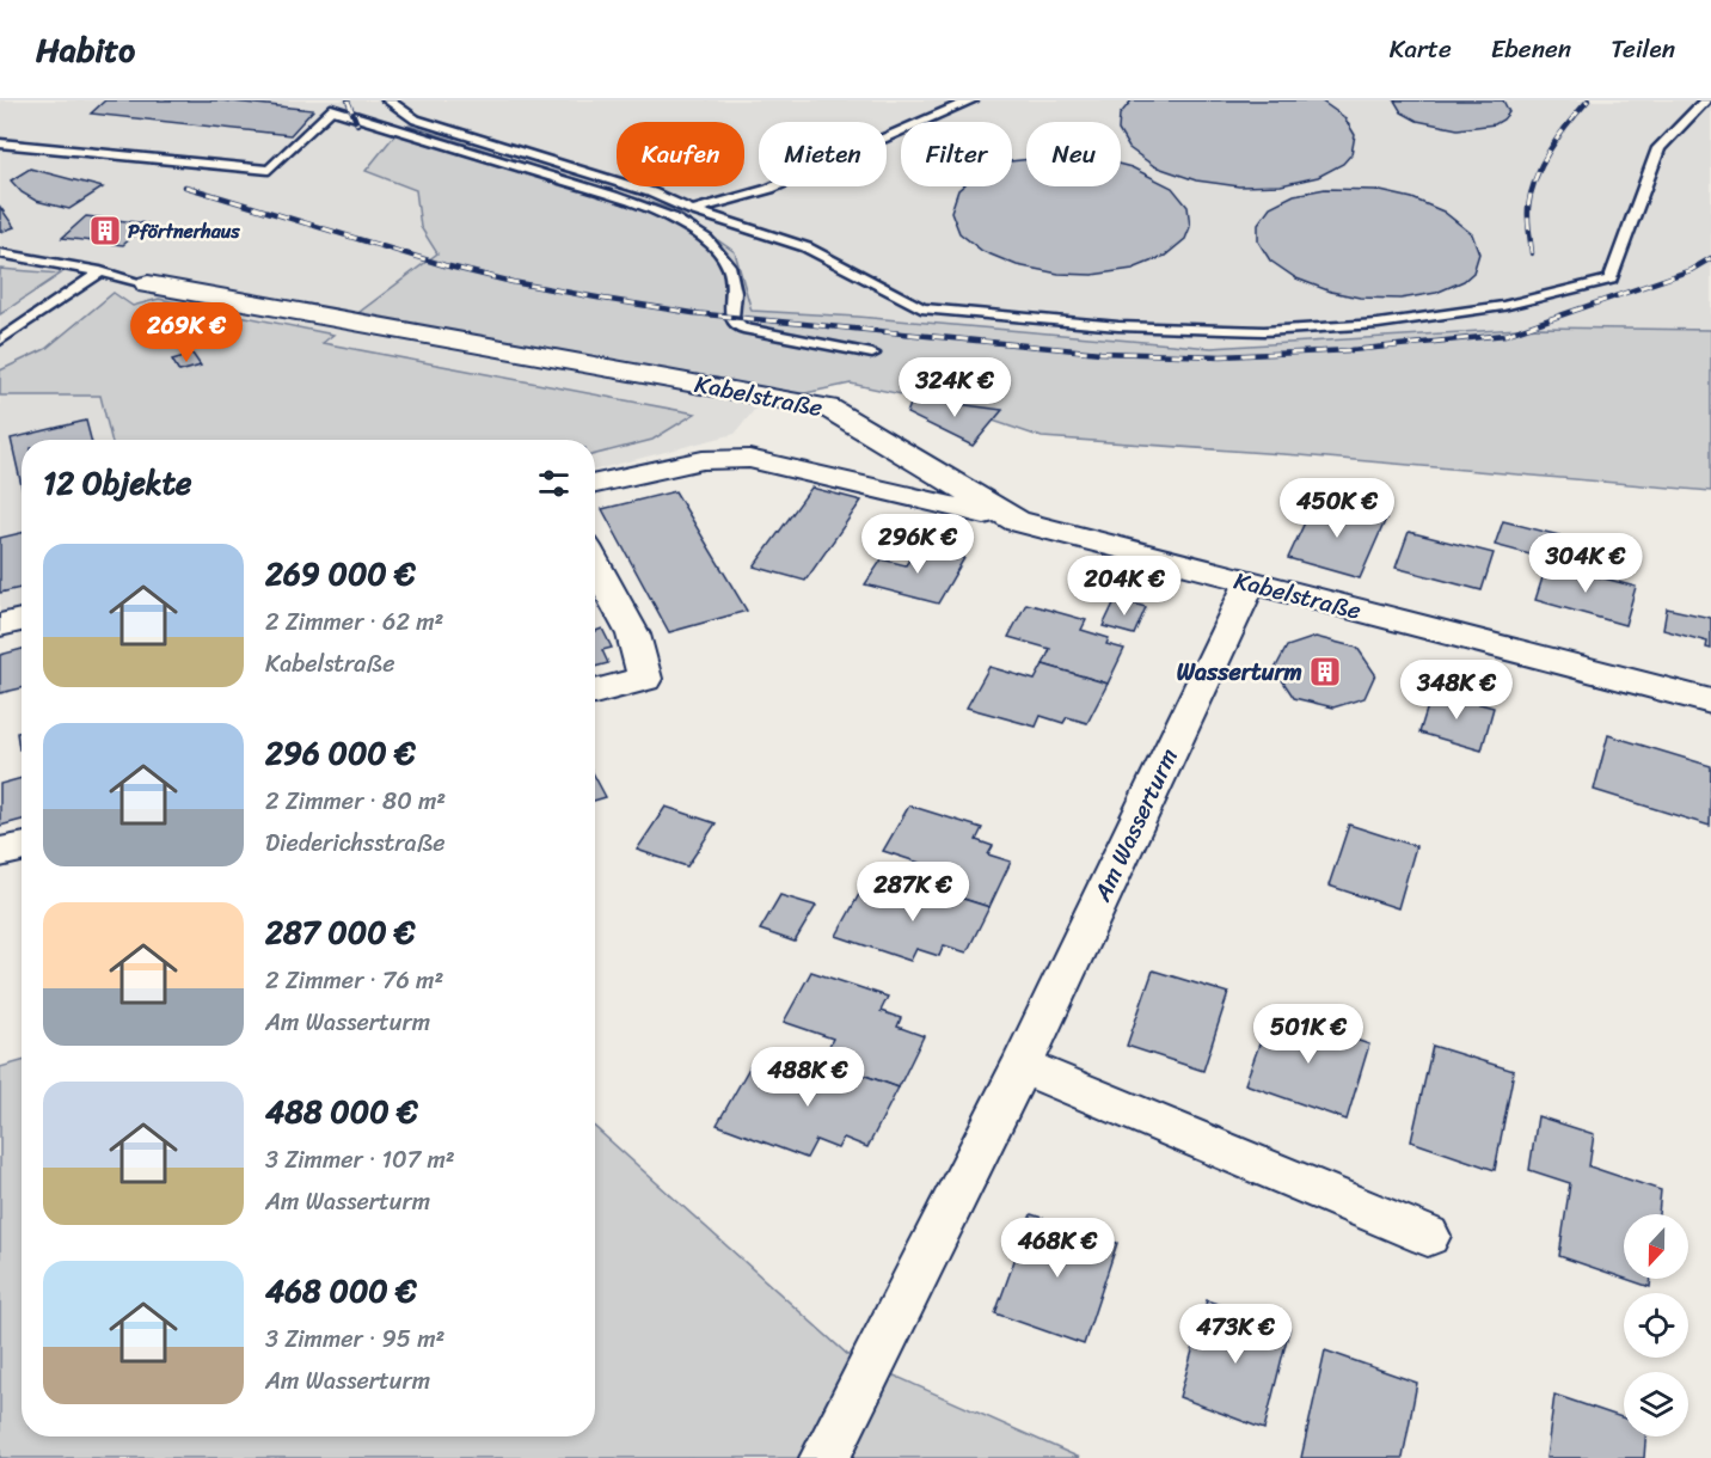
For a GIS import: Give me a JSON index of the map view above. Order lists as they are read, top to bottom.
{
  "streets": {
    "street": ["Kabelstraße", "Am Wasserturm"]
  },
  "crossings": [
    ["Kabelstraße", "Am Wasserturm"]
  ],
  "places": {
    "building": ["Pförtnerhaus", "Wasserturm"]
  },
  "north": "bottom",
  "page": {
    "header": "Habito",
    "nav": ["Karte", "Ebenen", "Teilen"],
    "chip": [
      "Kaufen",
      "Mieten",
      "Filter",
      "Neu"
    ],
    "price": [
      "269K €",
      "324K €",
      "450K €",
      "296K €",
      "304K €",
      "204K €",
      "348K €",
      "287K €",
      "501K €",
      "488K €",
      "468K €",
      "473K €"
    ],
    "heading": "12 Objekte",
    "list": [
      {
        "name": "269 000 €",
        "note": "2 Zimmer · 62 m² · Kabelstraße"
      },
      {
        "name": "296 000 €",
        "note": "2 Zimmer · 80 m² · Diederichsstraße"
      },
      {
        "name": "287 000 €",
        "note": "2 Zimmer · 76 m² · Am Wasserturm"
      },
      {
        "name": "488 000 €",
        "note": "3 Zimmer · 107 m² · Am Wasserturm"
      },
      {
        "name": "468 000 €",
        "note": "3 Zimmer · 95 m² · Am Wasserturm"
      }
    ]
  }
}
